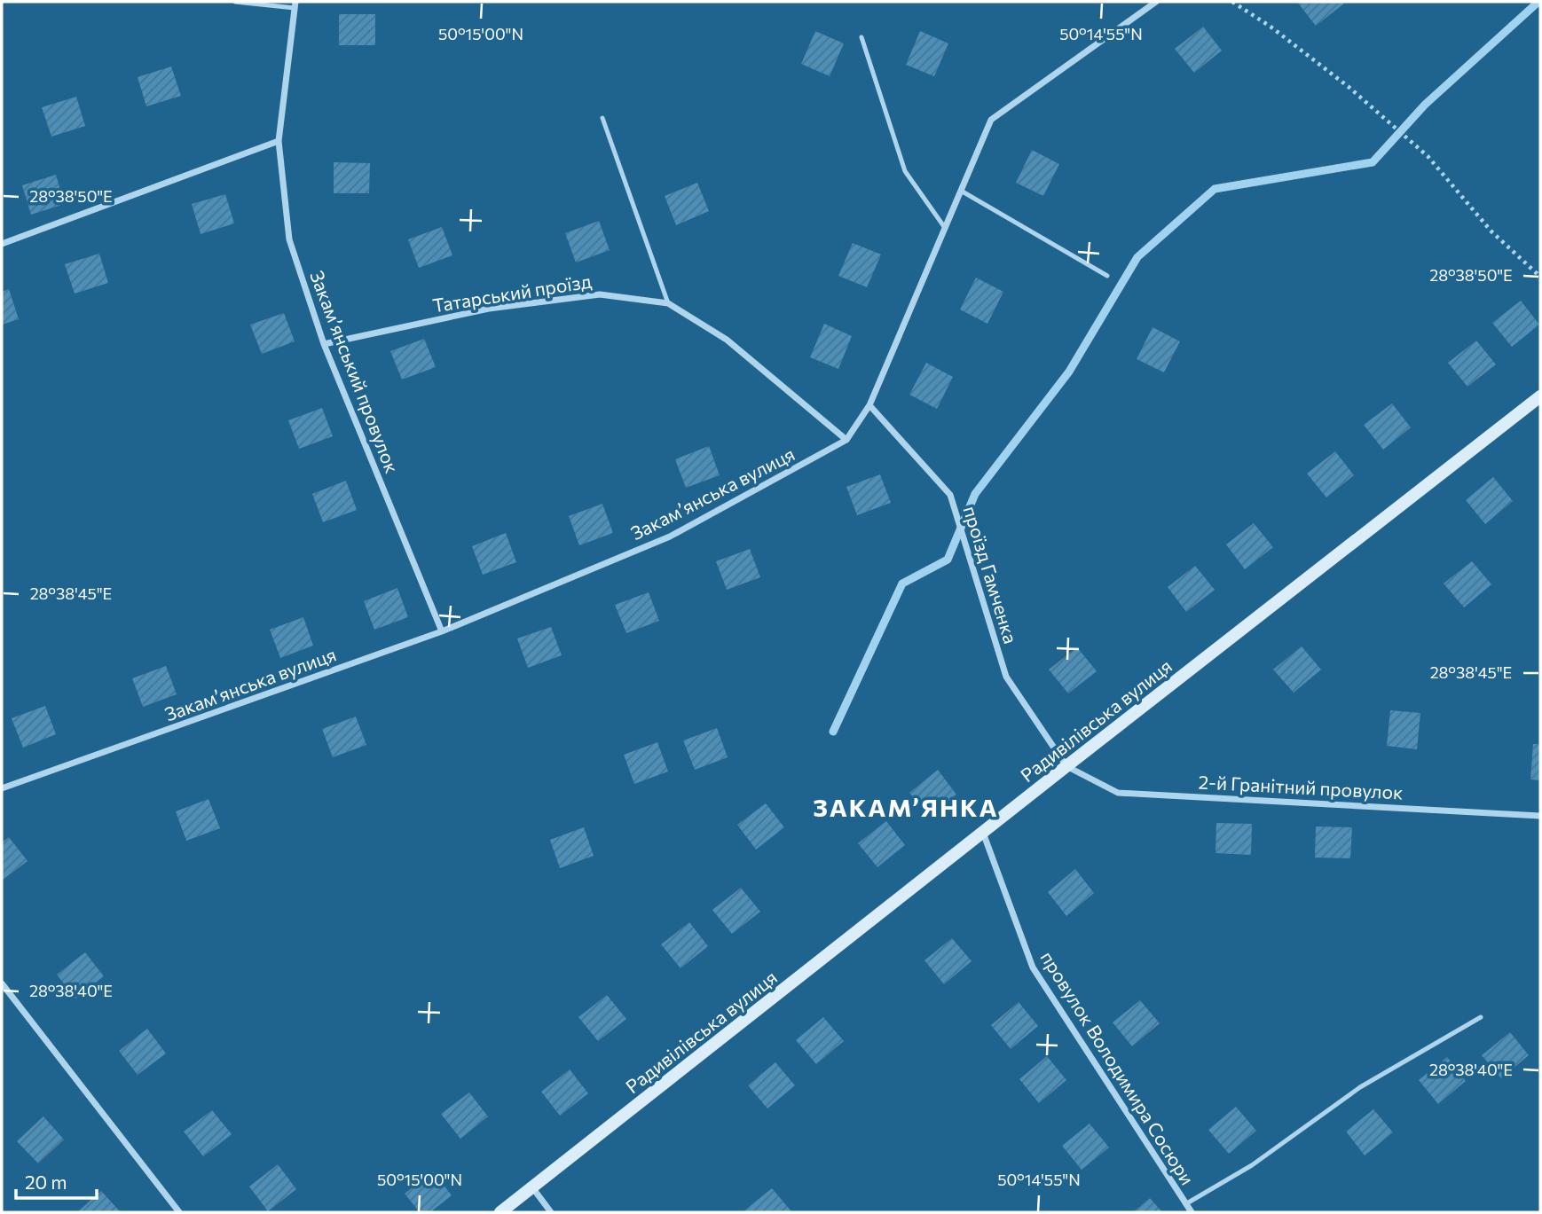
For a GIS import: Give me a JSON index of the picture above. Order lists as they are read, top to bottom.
{
  "streets": {
    "street": [
      "Татарський проїзд",
      "Закамʼянський провулок",
      "Закамʼянська вулиця",
      "проїзд Гамченка",
      "Радивілівська вулиця",
      "2-й Гранітний провулок",
      "провулок Володимира Сосюри"
    ]
  },
  "crossings": [
    ["Татарський проїзд", "Закамʼянський провулок"],
    ["Татарський проїзд", "Закамʼянська вулиця"],
    ["Закамʼянський провулок", "Закамʼянська вулиця"],
    ["Закамʼянська вулиця", "проїзд Гамченка"],
    ["проїзд Гамченка", "Радивілівська вулиця"],
    ["проїзд Гамченка", "2-й Гранітний провулок"],
    ["Радивілівська вулиця", "2-й Гранітний провулок"],
    ["Радивілівська вулиця", "провулок Володимира Сосюри"]
  ],
  "districts": ["ЗАКАМ’ЯНКА"],
  "scale_bar": "20 m",
  "coordinates": [
    "50°15'00\"N",
    "50°14'55\"N",
    "28°38'50\"E",
    "28°38'45\"E",
    "28°38'40\"E"
  ]
}
